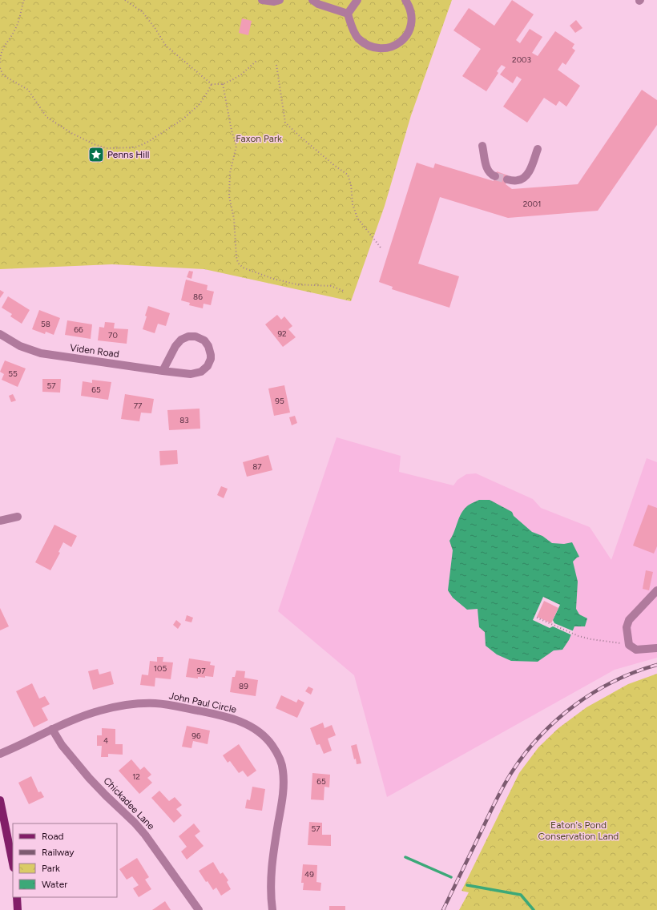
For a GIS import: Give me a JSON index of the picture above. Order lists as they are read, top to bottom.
{
  "streets": {
    "street": ["Viden Road", "John Paul Circle", "Chickadee Lane"]
  },
  "crossings": [
    ["John Paul Circle", "Chickadee Lane"]
  ],
  "parks": ["Faxon Park", "Eaton's Pond Conservation Land"],
  "places": {
    "place": ["Penns Hill"]
  },
  "house_numbers": [
    "2003",
    "2001",
    "86",
    "58",
    "66",
    "92",
    "70",
    "55",
    "57",
    "65",
    "95",
    "77",
    "83",
    "87",
    "105",
    "97",
    "89",
    "96",
    "4",
    "12",
    "65",
    "57",
    "49"
  ],
  "legend": [
    "Road",
    "Railway",
    "Park",
    "Water"
  ]
}
